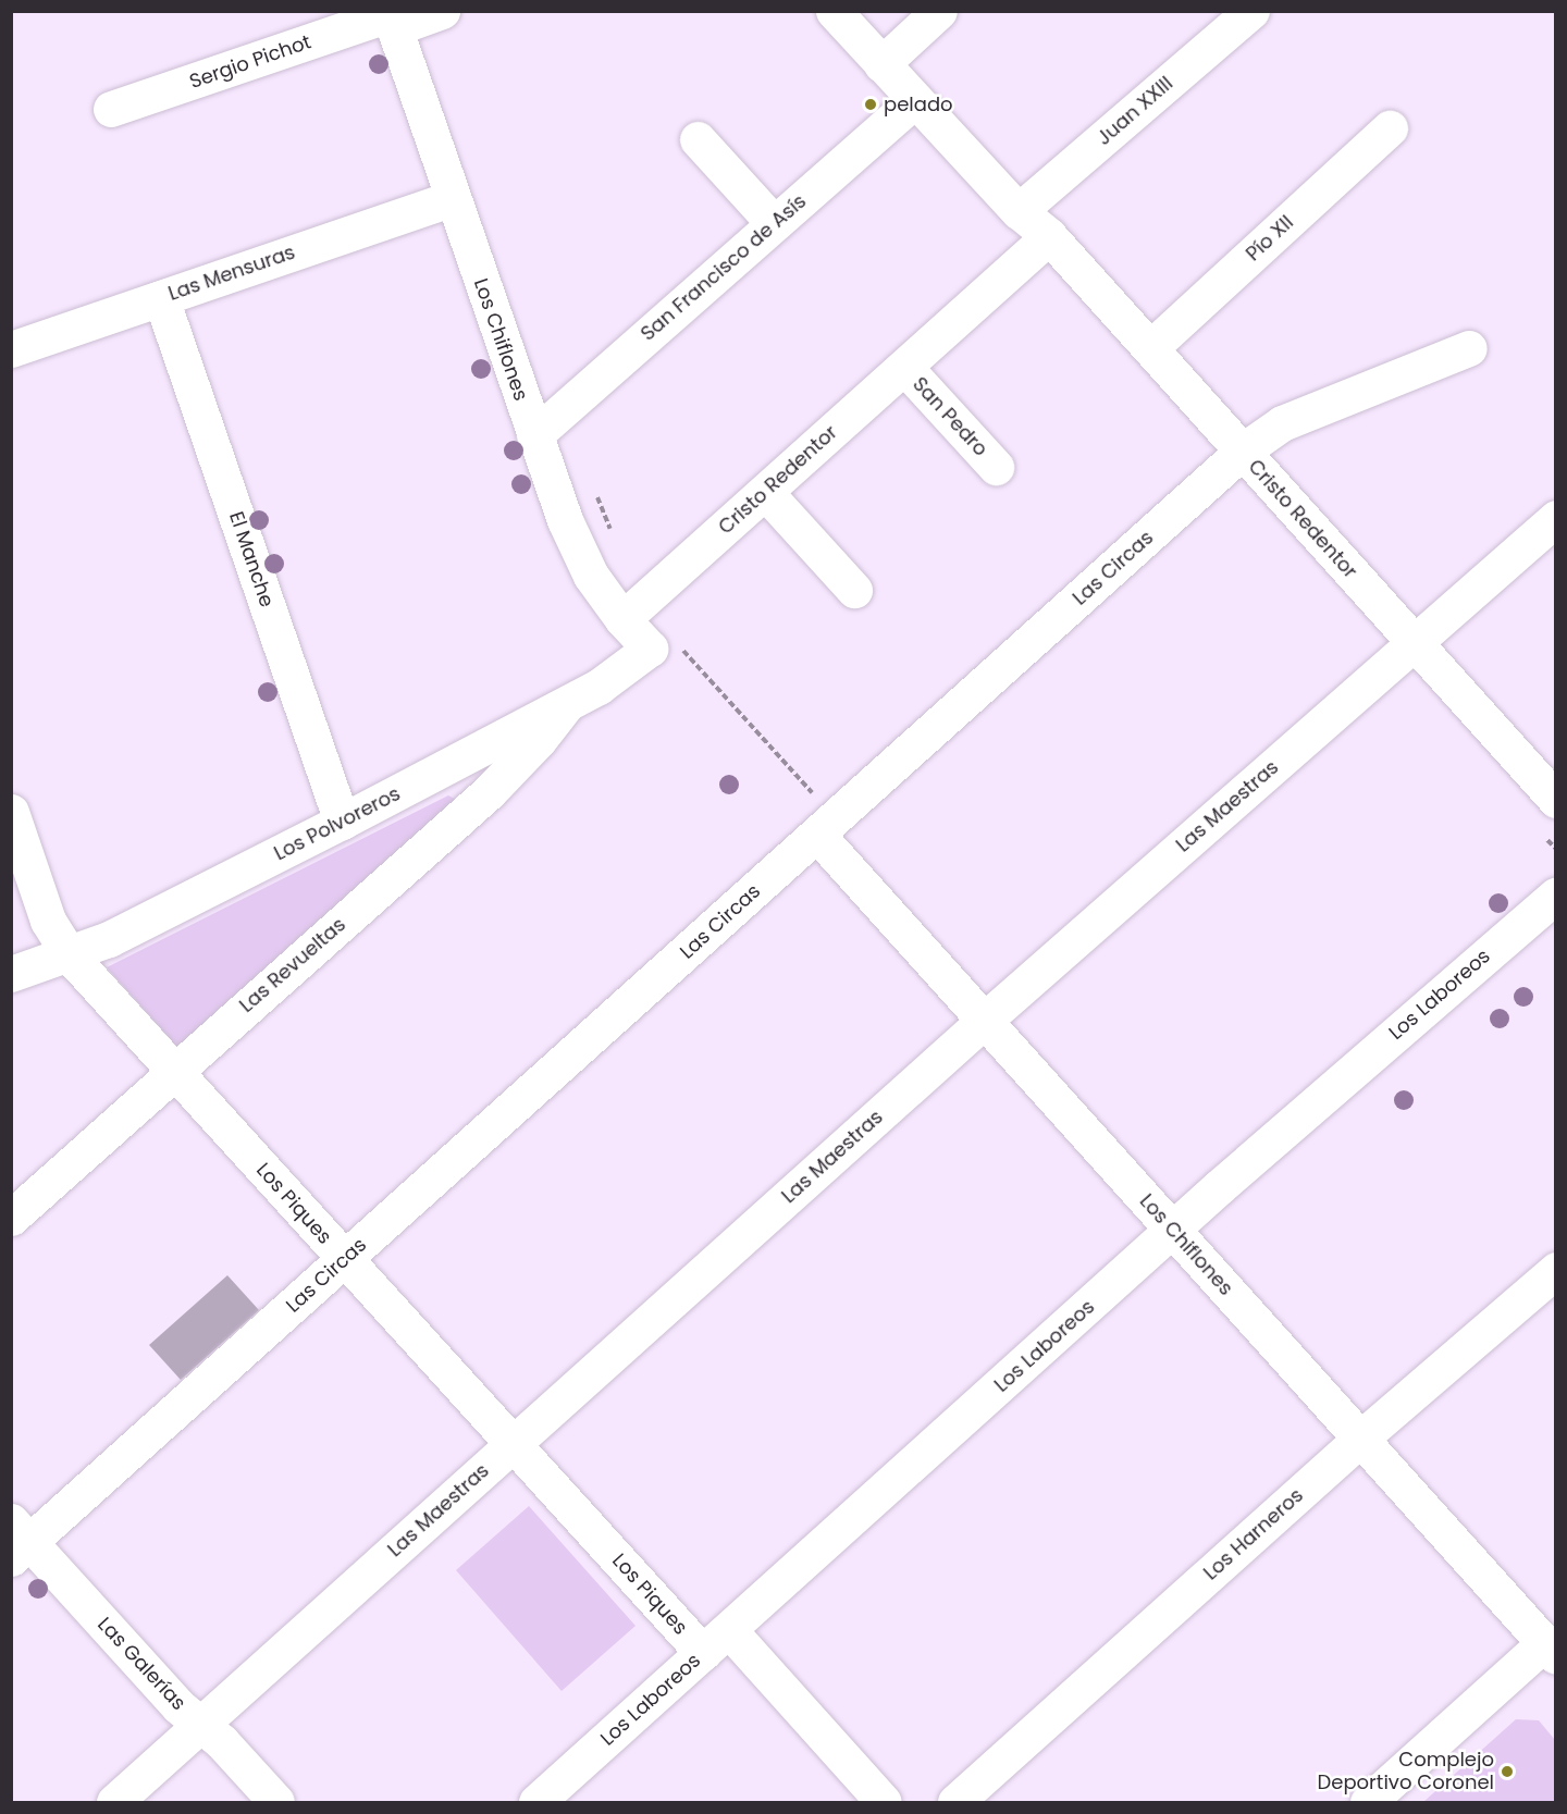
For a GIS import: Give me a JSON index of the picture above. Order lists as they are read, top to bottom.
{
  "streets": {
    "street": [
      "Sergio Pichot",
      "Juan XXIII",
      "Pío XII",
      "San Francisco de Asís",
      "Las Mensuras",
      "Los Chiflones",
      "San Pedro",
      "Cristo Redentor",
      "El Manche",
      "Las Circas",
      "Las Maestras",
      "Los Polvoreros",
      "Las Revueltas",
      "Los Laboreos",
      "Los Piques",
      "Los Harneros",
      "Las Galerías"
    ]
  },
  "crossings": [
    ["Sergio Pichot", "Los Chiflones"],
    ["Juan XXIII", "Cristo Redentor"],
    ["Pío XII", "Cristo Redentor"],
    ["San Francisco de Asís", "Los Chiflones"],
    ["San Francisco de Asís", "Cristo Redentor"],
    ["Las Mensuras", "Los Chiflones"],
    ["Las Mensuras", "El Manche"],
    ["Los Chiflones", "Cristo Redentor"],
    ["Los Chiflones", "Las Circas"],
    ["Los Chiflones", "Las Maestras"],
    ["Los Chiflones", "Los Polvoreros"],
    ["Los Chiflones", "Los Laboreos"],
    ["Los Chiflones", "Los Harneros"],
    ["San Pedro", "Cristo Redentor"],
    ["Cristo Redentor", "Las Circas"],
    ["Cristo Redentor", "Las Maestras"],
    ["El Manche", "Los Polvoreros"],
    ["Las Circas", "Los Piques"],
    ["Las Circas", "Las Galerías"],
    ["Las Maestras", "Los Piques"],
    ["Las Maestras", "Las Galerías"],
    ["Los Polvoreros", "Las Revueltas"],
    ["Los Polvoreros", "Los Piques"],
    ["Las Revueltas", "Los Piques"],
    ["Los Laboreos", "Los Piques"]
  ],
  "places": ["pelado", "Complejo Deportivo Coronel"]
}
